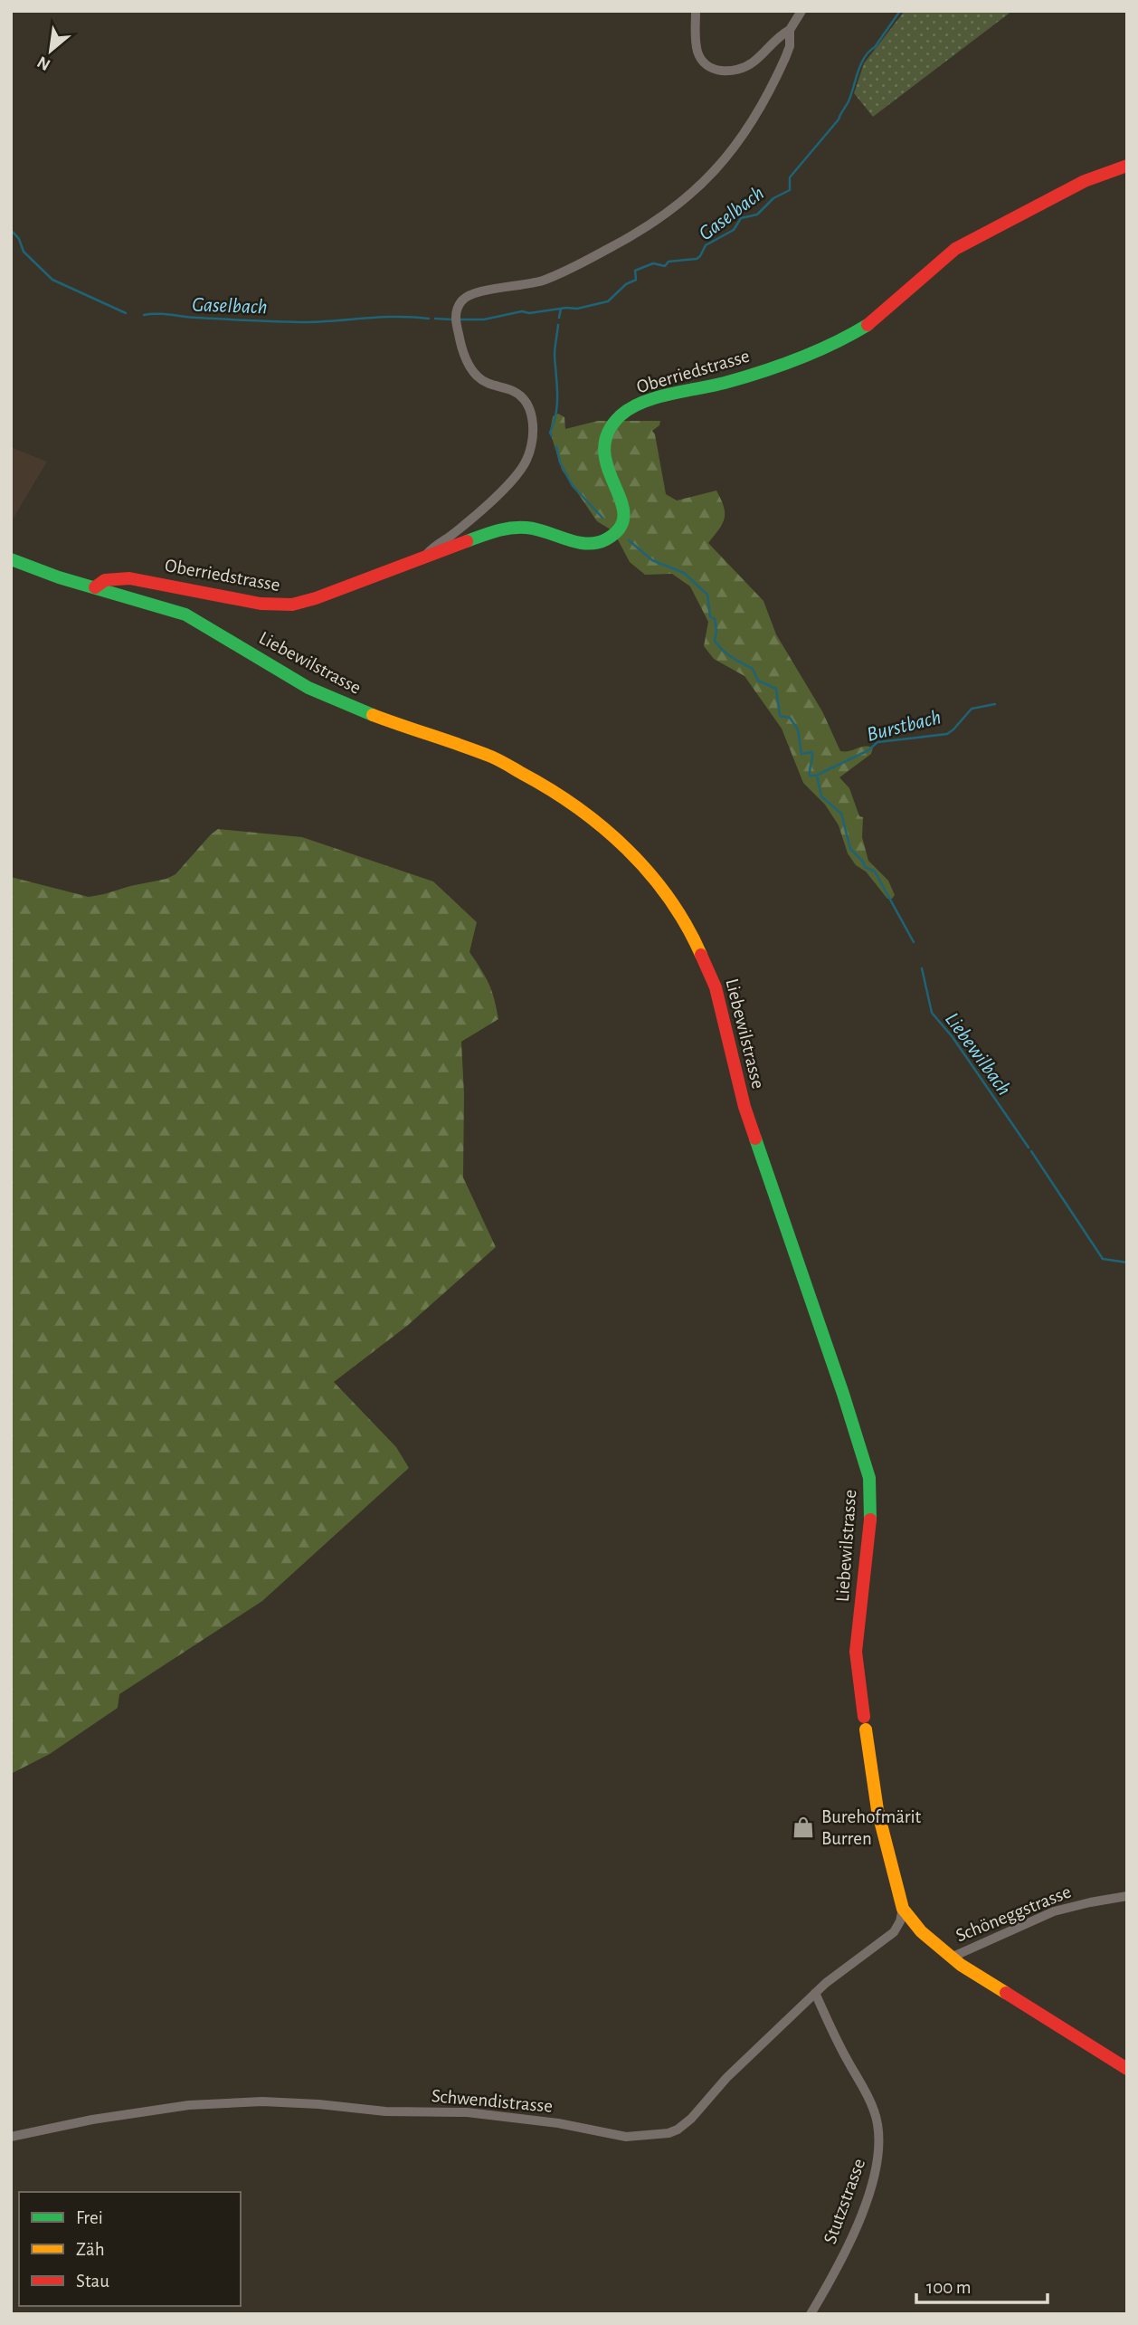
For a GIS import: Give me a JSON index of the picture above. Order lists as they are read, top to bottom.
{
  "streets": {
    "street": [
      "Oberriedstrasse",
      "Liebewilstrasse",
      "Schöneggstrasse",
      "Schwendistrasse",
      "Stutzstrasse"
    ]
  },
  "crossings": [
    ["Oberriedstrasse", "Liebewilstrasse"],
    ["Liebewilstrasse", "Schöneggstrasse"],
    ["Schwendistrasse", "Stutzstrasse"]
  ],
  "water": ["Gaselbach", "Burstbach", "Liebewilbach"],
  "places": {
    "shop": ["Burehofmärit Burren"]
  },
  "legend": ["Frei", "Zäh", "Stau"],
  "scale_bar": "100 m",
  "north": "bottom left"
}
